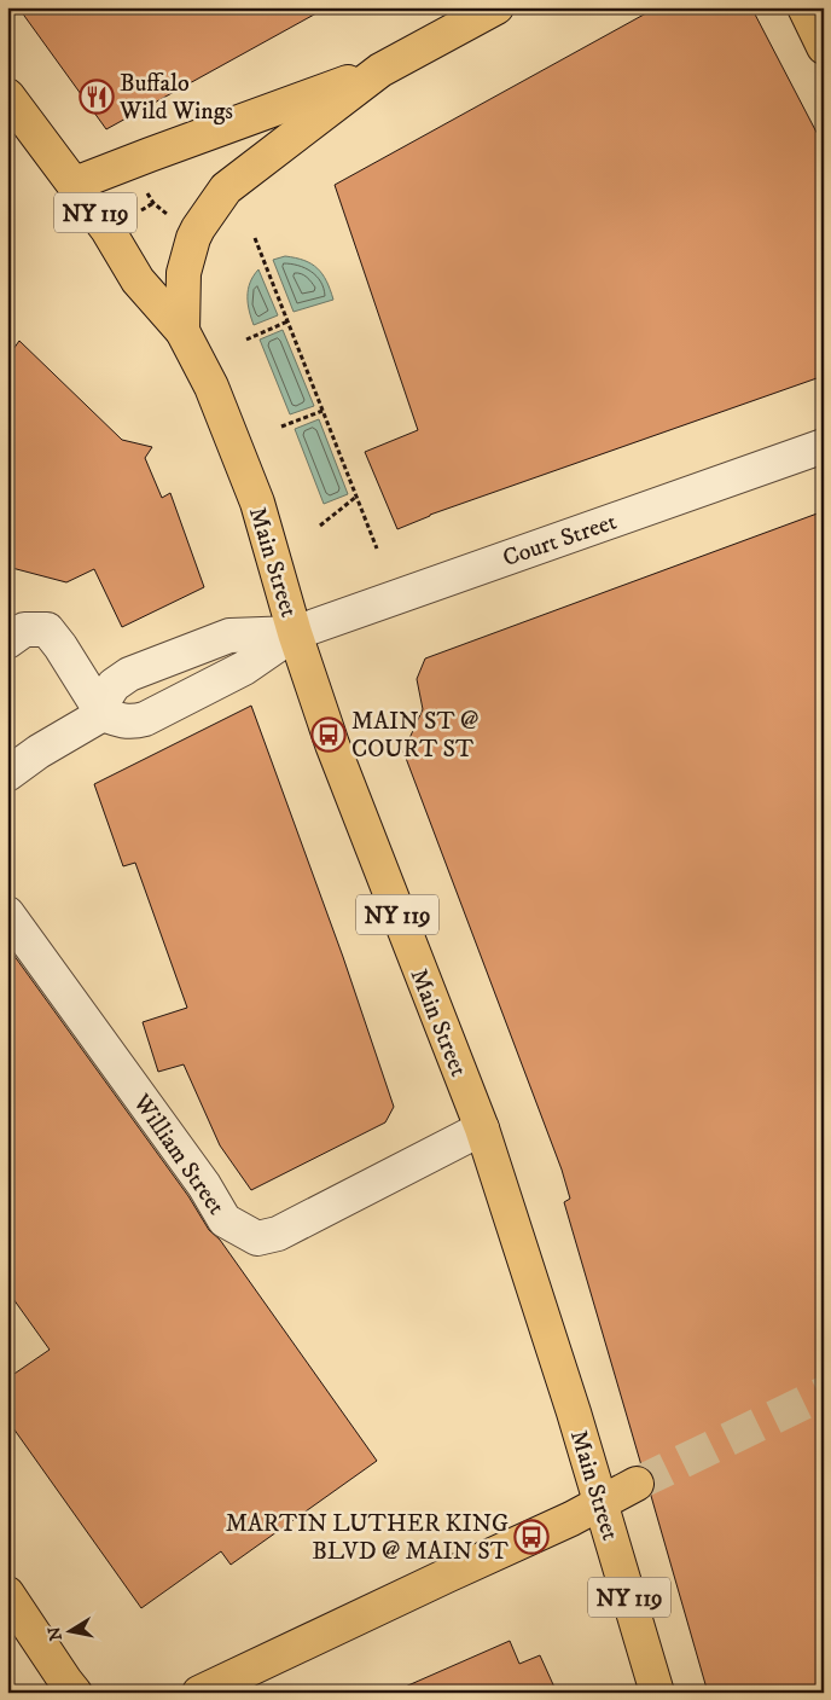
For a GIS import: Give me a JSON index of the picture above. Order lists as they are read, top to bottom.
{
  "streets": {
    "main road": ["NY 119", "Main Street"],
    "street": ["Court Street", "William Street"]
  },
  "crossings": [
    ["Court Street", "Main Street"],
    ["Main Street", "William Street"]
  ],
  "places": {
    "restaurant": ["Buffalo Wild Wings"],
    "bus stop": ["MAIN ST @ COURT ST", "MARTIN LUTHER KING BLVD @ MAIN ST"]
  },
  "north": "left"
}
